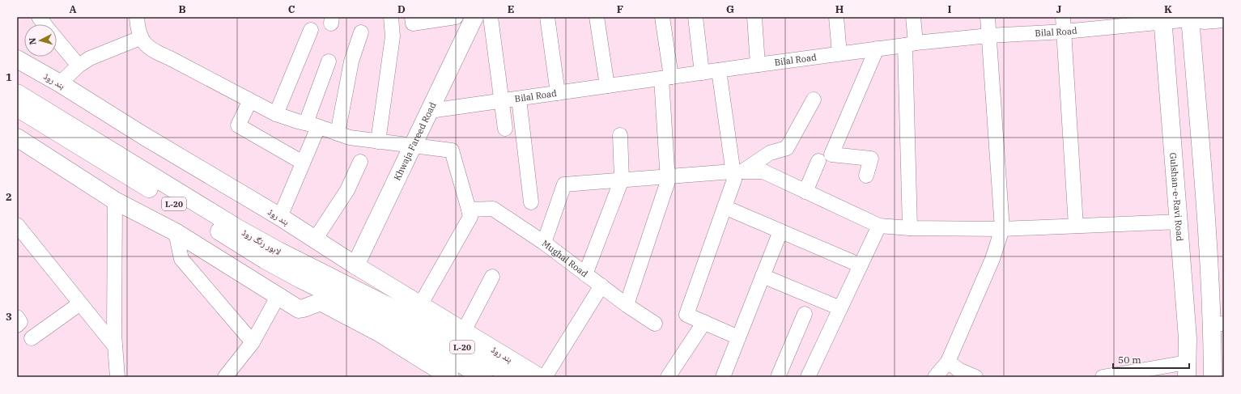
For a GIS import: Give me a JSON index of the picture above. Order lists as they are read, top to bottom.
{
  "streets": {
    "main road": [
      "بند روڈ",
      "Khwaja Fareed Road",
      "Gulshan-e-Ravi Road",
      "L-20",
      "لاہور رنگ روڈ"
    ],
    "street": ["Bilal Road", "Mughal Road"]
  },
  "crossings": [
    ["Bilal Road", "Khwaja Fareed Road"],
    ["Bilal Road", "Gulshan-e-Ravi Road"],
    ["بند روڈ", "Khwaja Fareed Road"],
    ["بند روڈ", "لاہور رنگ روڈ"]
  ],
  "scale_bar": "50 m",
  "north": "left",
  "grid": {
    "columns": [
      "A",
      "B",
      "C",
      "D",
      "E",
      "F",
      "G",
      "H",
      "I",
      "J",
      "K"
    ],
    "rows": ["1", "2", "3"]
  }
}
